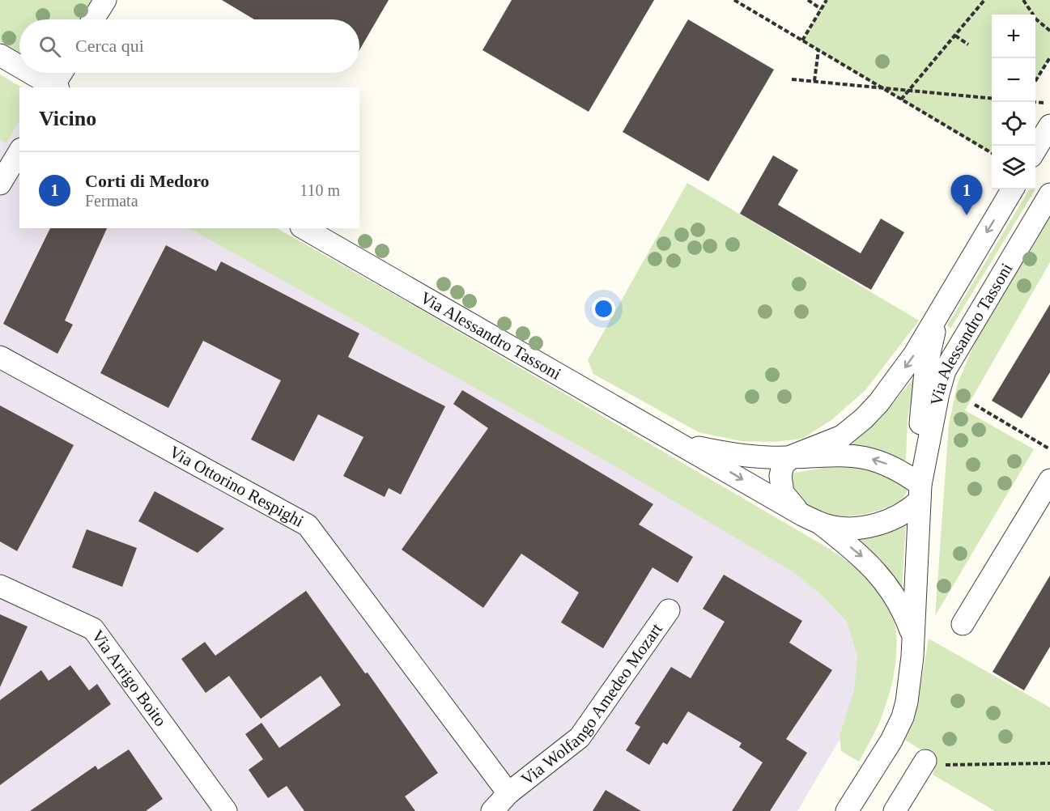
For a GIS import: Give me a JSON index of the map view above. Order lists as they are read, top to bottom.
{
  "streets": {
    "street": [
      "Via Alessandro Tassoni",
      "Via Ottorino Respighi",
      "Via Arrigo Boito",
      "Via Wolfango Amedeo Mozart"
    ]
  },
  "crossings": [
    ["Via Ottorino Respighi", "Via Wolfango Amedeo Mozart"]
  ],
  "page": {
    "map_buttons": ["+", "−"],
    "search": "Cerca qui",
    "heading": "Vicino",
    "list": [
      {
        "mark": "1",
        "name": "Corti di Medoro",
        "note": "Fermata",
        "value": "110 m"
      }
    ],
    "pins": "1"
  }
}
